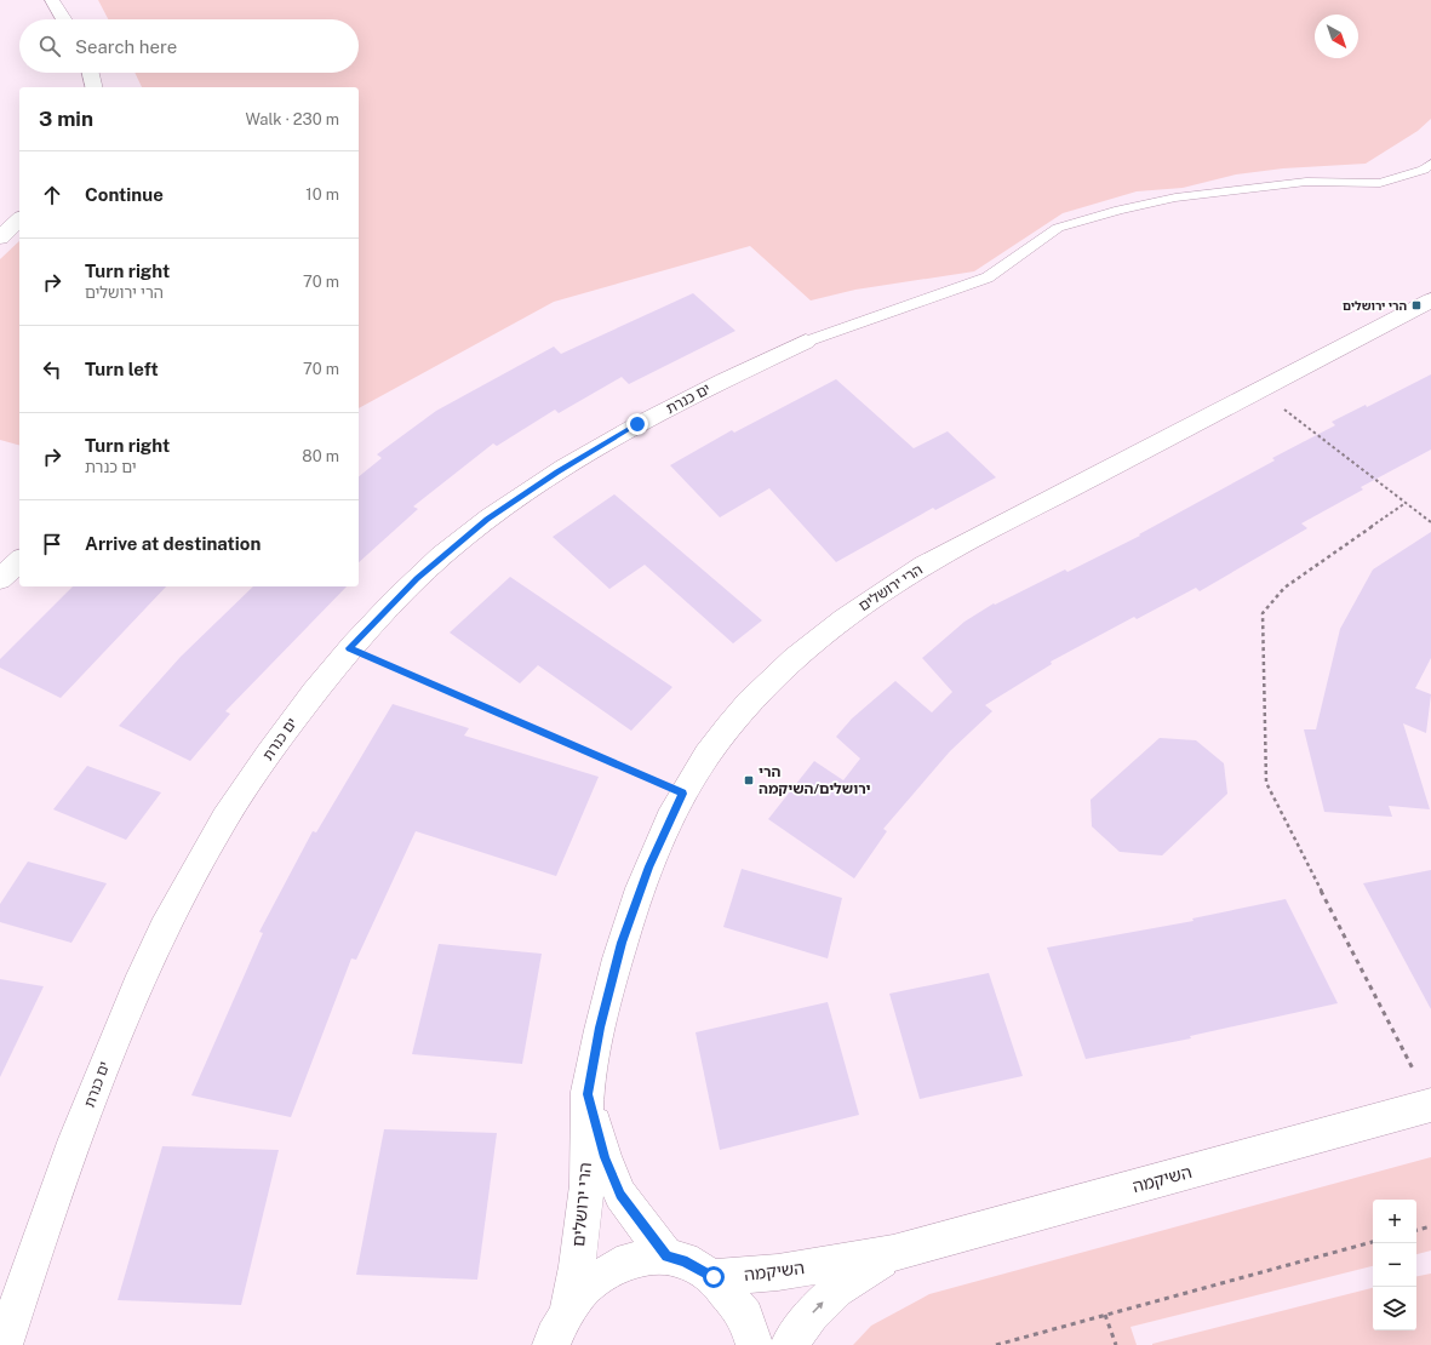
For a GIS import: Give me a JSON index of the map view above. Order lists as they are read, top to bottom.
{
  "streets": {
    "street": ["ים כנרת", "הרי ירושלים", "השיקמה"]
  },
  "places": {
    "transit": ["הרי ירושלים", "הרי ירושלים/השיקמה"]
  },
  "north": "bottom right",
  "page": {
    "search": "Search here",
    "heading": ["3 min", "Walk · 230 m"],
    "list": [
      ["Continue", "10 m"],
      ["Turn right", "הרי ירושלים", "70 m"],
      ["Turn left", "70 m"],
      ["Turn right", "ים כנרת", "80 m"],
      "Arrive at destination"
    ],
    "map_buttons": ["+", "−"]
  }
}
